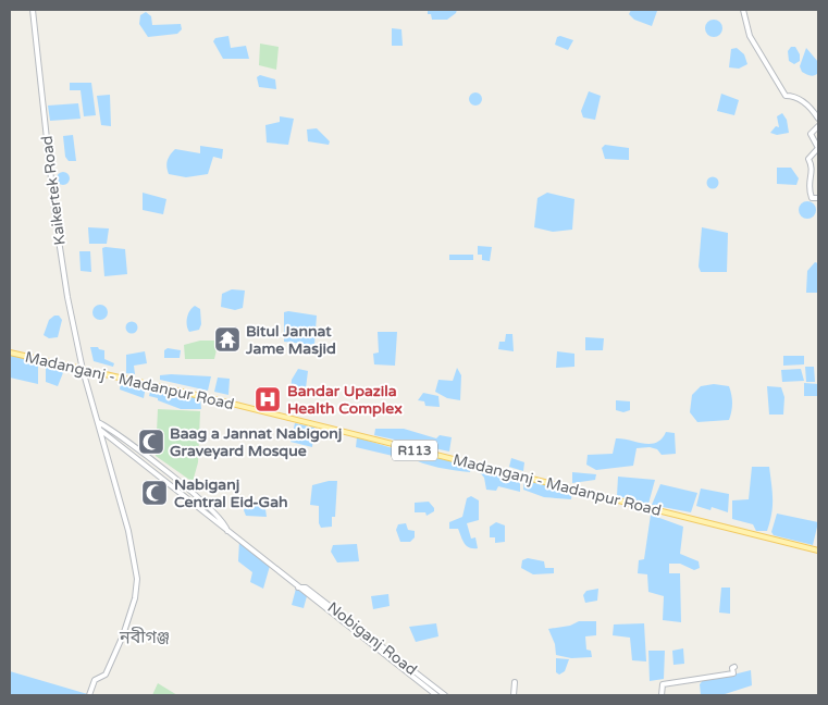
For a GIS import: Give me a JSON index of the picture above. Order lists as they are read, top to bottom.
{
  "streets": {
    "main road": [
      "Kaikertek Road",
      "Madanganj - Madanpur Road",
      "R113",
      "Nobiganj Road"
    ]
  },
  "crossings": [
    ["Kaikertek Road", "Madanganj - Madanpur Road"],
    ["Kaikertek Road", "Nobiganj Road"]
  ],
  "districts": ["নবীগঞ্জ"],
  "places": {
    "temple": ["Bitul Jannat Jame Masjid"],
    "hospital": ["Bandar Upazila Health Complex"],
    "mosque": ["Baag a Jannat Nabigonj Graveyard Mosque", "Nabiganj Central Eid-Gah"]
  }
}
